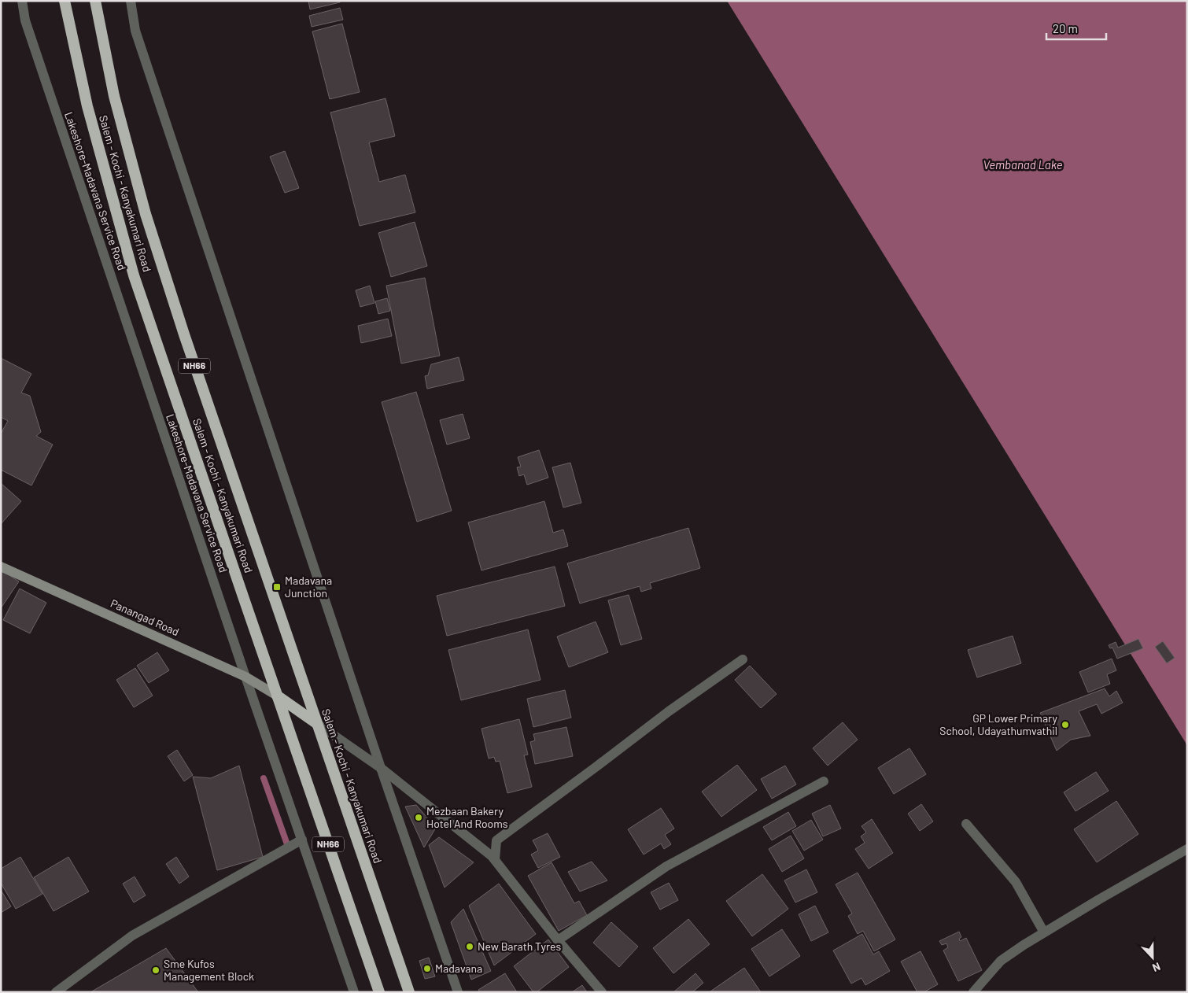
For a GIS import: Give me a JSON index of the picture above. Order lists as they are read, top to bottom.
{
  "streets": {
    "highway": ["Salem - Kochi - Kanyakumari Road", "NH66"],
    "main road": ["Panangad Road"],
    "street": ["Lakeshore-Madavana Service Road"]
  },
  "crossings": [
    ["Lakeshore-Madavana Service Road", "Panangad Road"],
    ["Salem - Kochi - Kanyakumari Road", "Panangad Road"]
  ],
  "water": ["Vembanad Lake"],
  "places": {
    "transit": ["Madavana Junction"],
    "other": [
      "GP Lower Primary School, Udayathumvathil",
      "Mezbaan Bakery Hotel And Rooms",
      "New Barath Tyres",
      "Madavana",
      "Sme Kufos Management Block"
    ]
  },
  "scale_bar": "20 m",
  "north": "bottom"
}
